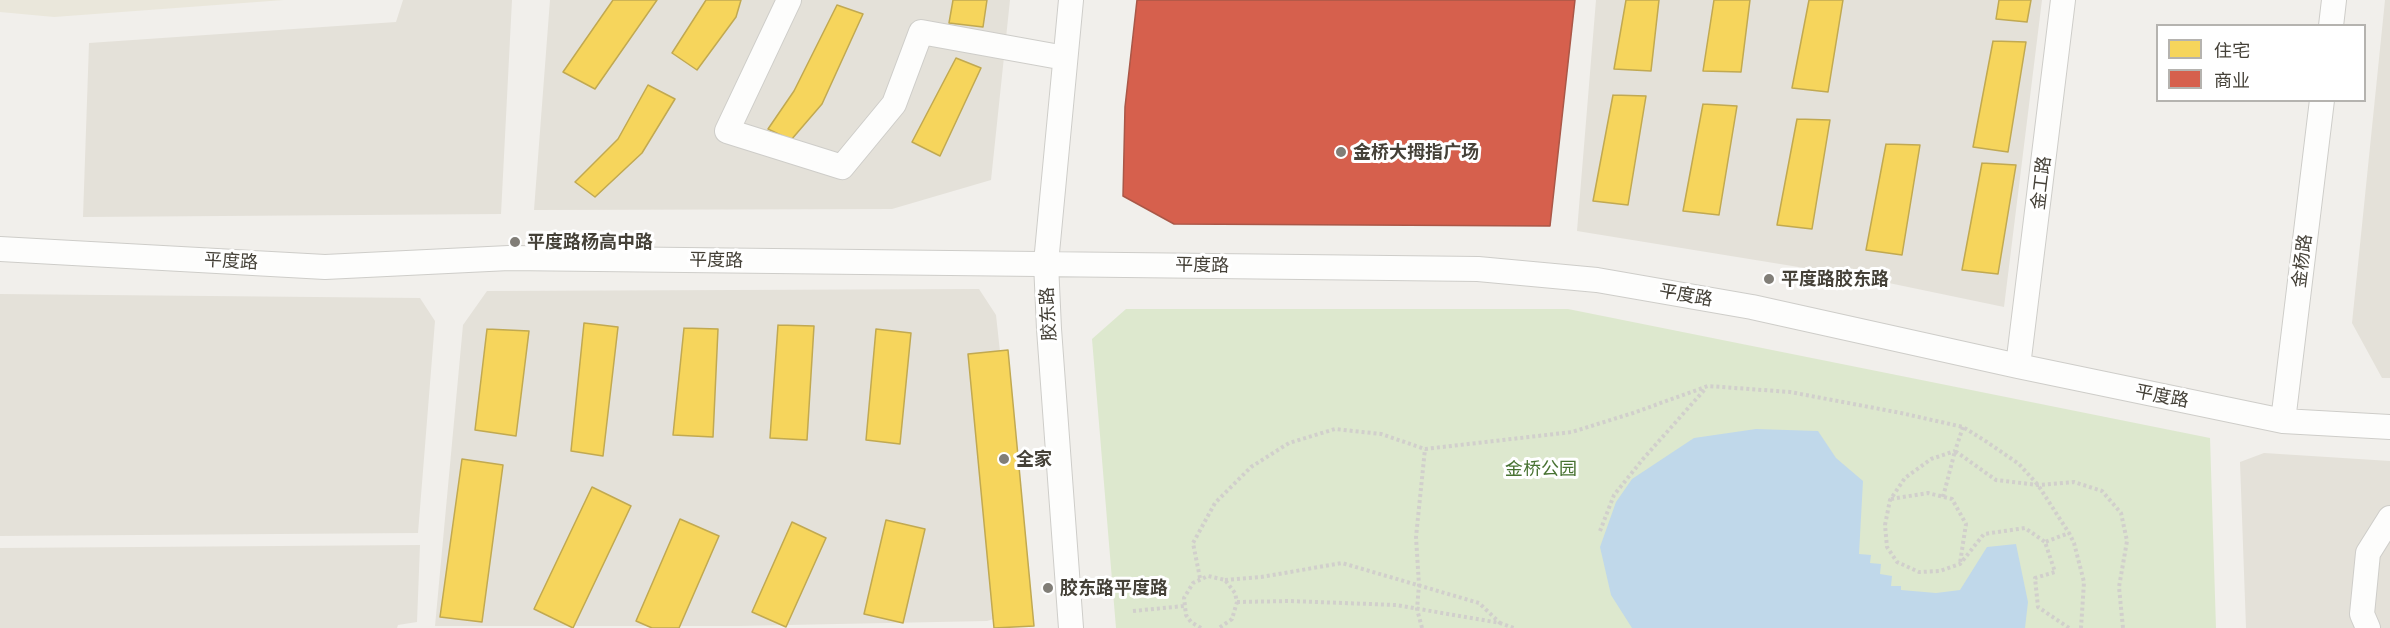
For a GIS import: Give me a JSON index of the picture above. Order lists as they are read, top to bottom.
{
  "streets": {
    "street": [
      "金工路",
      "平度路",
      "金杨路",
      "胶东路"
    ]
  },
  "crossings": [
    ["金工路", "平度路"],
    ["平度路", "金杨路"],
    ["平度路", "胶东路"]
  ],
  "parks": ["金桥公园"],
  "places": [
    "金桥大拇指广场",
    "平度路杨高中路",
    "平度路胶东路",
    "全家",
    "胶东路平度路"
  ],
  "legend": ["住宅", "商业"]
}
